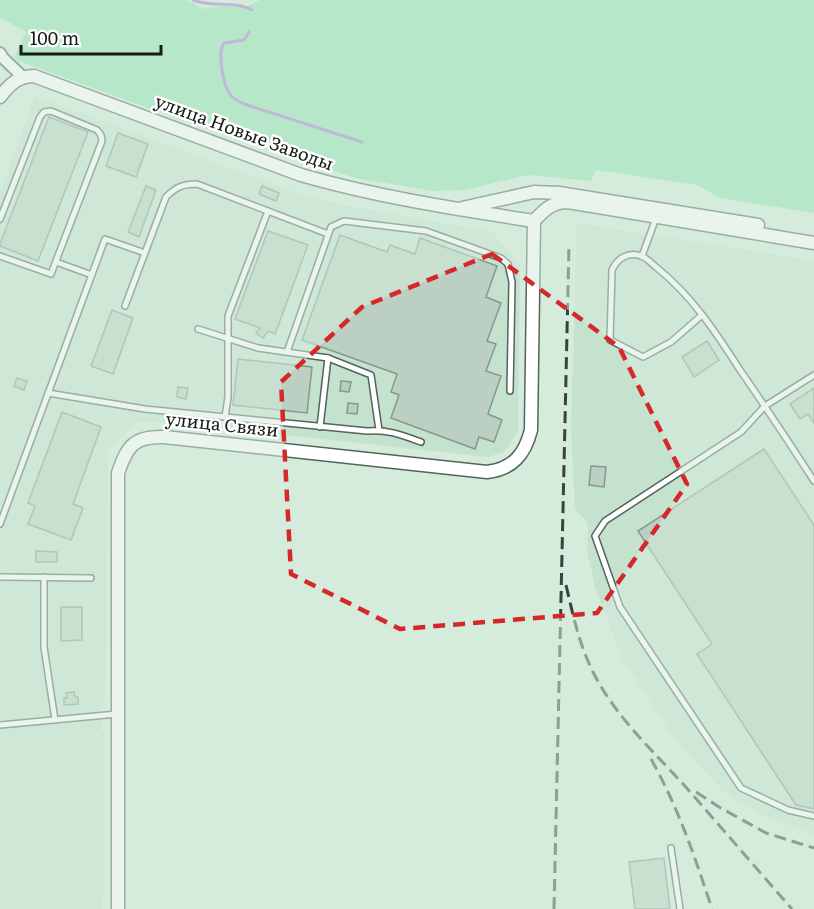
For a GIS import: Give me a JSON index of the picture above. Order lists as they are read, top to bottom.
{
  "streets": {
    "street": ["улица Новые Заводы", "улица Связи"]
  },
  "crossings": [
    ["улица Новые Заводы", "улица Связи"]
  ],
  "scale_bar": "100 m"
}
